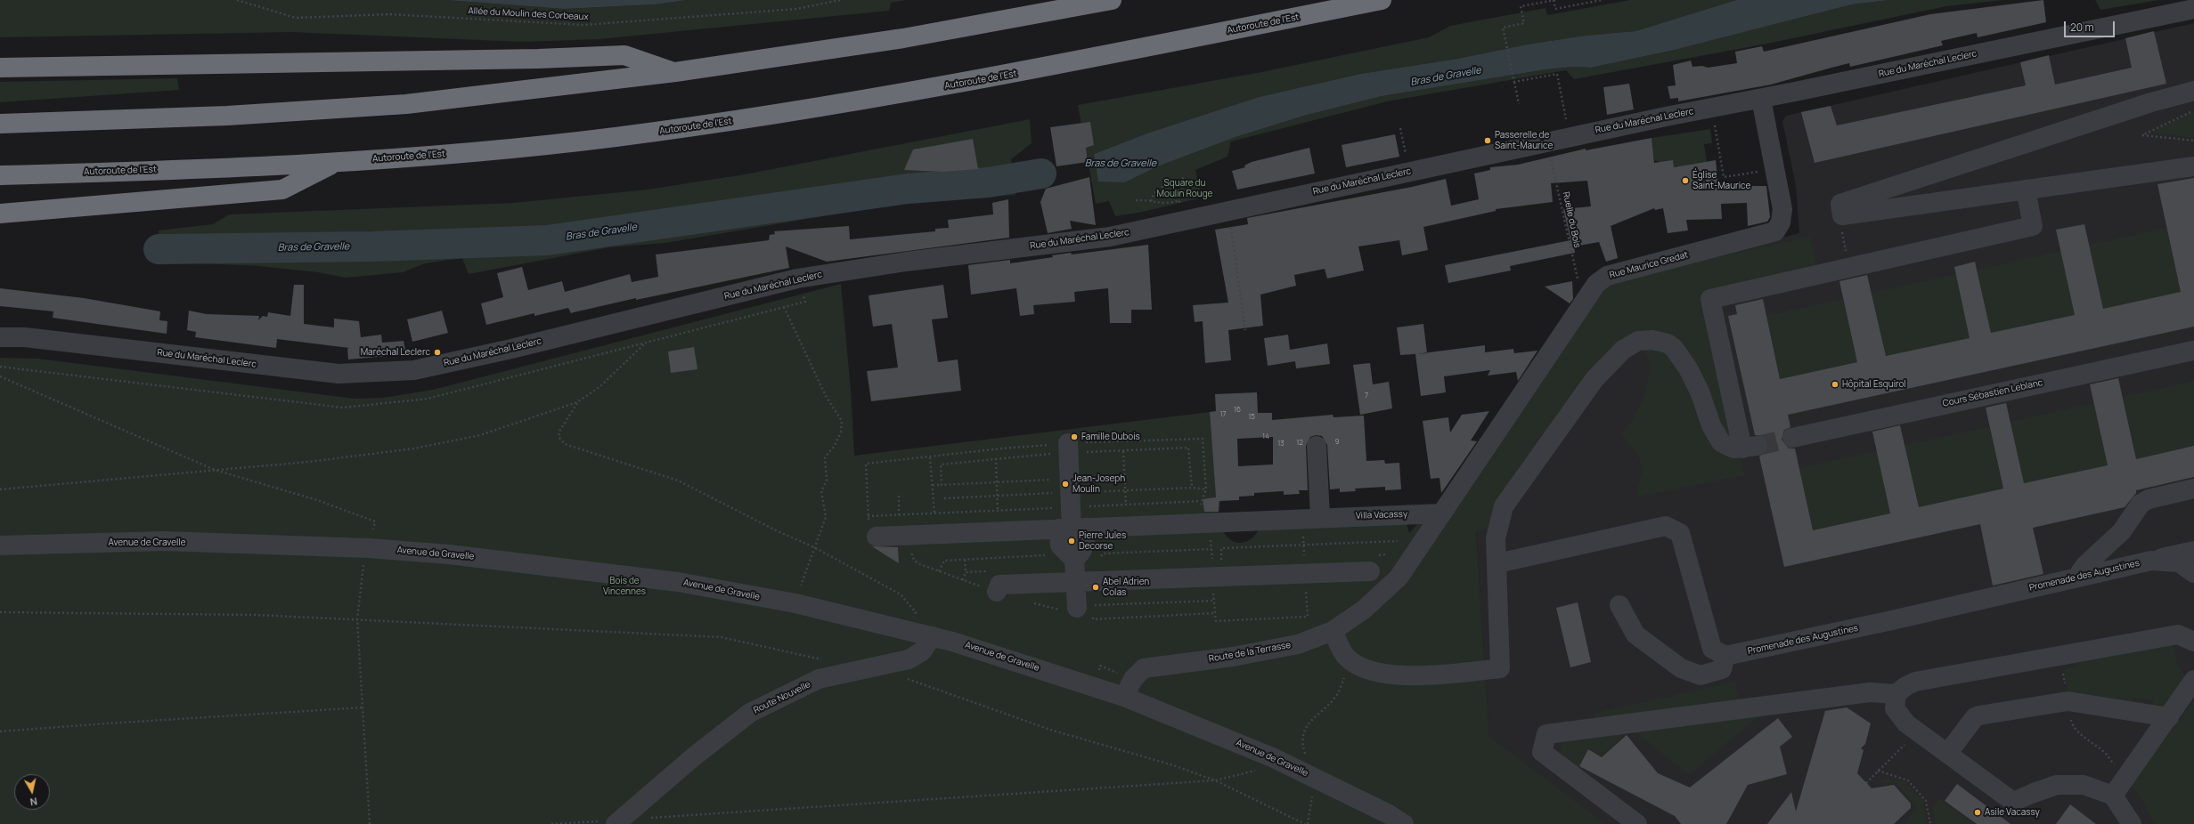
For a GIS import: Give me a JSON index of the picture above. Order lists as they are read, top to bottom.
{
  "streets": {
    "highway": ["Autoroute de l’Est"],
    "street": [
      "Rue du Maréchal Leclerc",
      "Rue Maurice Gredat",
      "Cours Sébastien Leblanc",
      "Villa Vacassy",
      "Avenue de Gravelle",
      "Promenade des Augustines",
      "Route de la Terrasse",
      "Route Nouvelle"
    ],
    "path": ["Allée du Moulin des Corbeaux", "Ruelle du Bois"]
  },
  "crossings": [
    ["Rue du Maréchal Leclerc", "Ruelle du Bois"],
    ["Rue du Maréchal Leclerc", "Rue Maurice Gredat"],
    ["Ruelle du Bois", "Rue Maurice Gredat"],
    ["Rue Maurice Gredat", "Villa Vacassy"],
    ["Rue Maurice Gredat", "Route de la Terrasse"],
    ["Villa Vacassy", "Route de la Terrasse"],
    ["Avenue de Gravelle", "Route de la Terrasse"],
    ["Avenue de Gravelle", "Route Nouvelle"]
  ],
  "water": ["Bras de Gravelle"],
  "parks": ["Square du Moulin Rouge", "Bois de Vincennes"],
  "places": [
    "Passerelle de Saint-Maurice",
    "Église Saint-Maurice",
    "Maréchal Leclerc",
    "Hôpital Esquirol",
    "Famille Dubois",
    "Jean-Joseph Moulin",
    "Pierre Jules Decorse",
    "Abel Adrien Colas",
    "Asile Vacassy"
  ],
  "house_numbers": [
    "7",
    "16",
    "17",
    "15",
    "14",
    "9",
    "12",
    "13"
  ],
  "scale_bar": "20 m",
  "north": "bottom"
}
